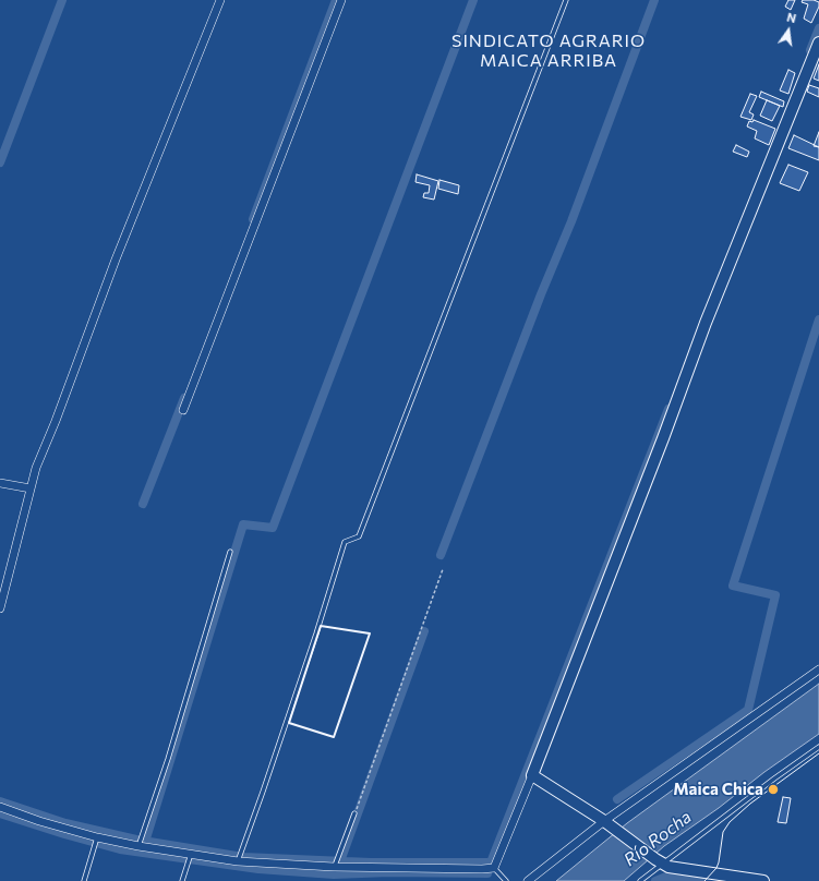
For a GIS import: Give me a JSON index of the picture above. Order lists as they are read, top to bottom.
{
  "districts": ["SINDICATO AGRARIO MAICA ARRIBA"],
  "water": ["Río Rocha"],
  "places": ["Maica Chica"],
  "north": "top"
}
